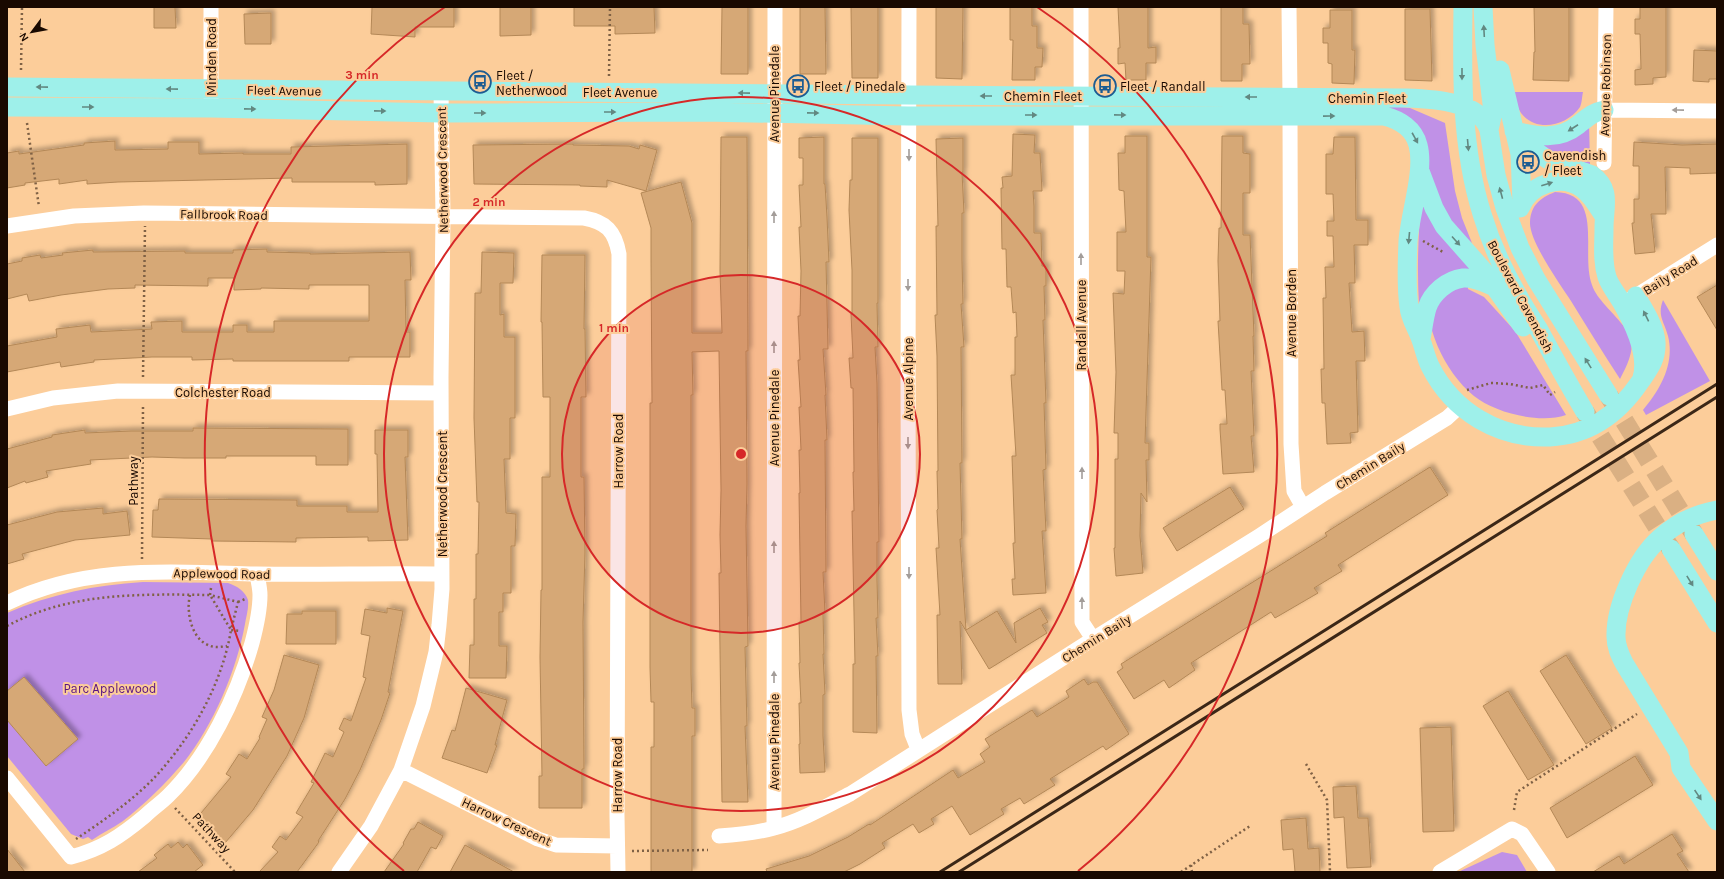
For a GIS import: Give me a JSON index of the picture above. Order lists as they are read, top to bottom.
{
  "streets": {
    "main road": ["Fleet Avenue", "Chemin Fleet", "Boulevard Cavendish"],
    "street": [
      "Minden Road",
      "Avenue Robinson",
      "Avenue Pinedale",
      "Netherwood Crescent",
      "Fallbrook Road",
      "Baily Road",
      "Avenue Borden",
      "Randall Avenue",
      "Avenue Alpine",
      "Colchester Road",
      "Harrow Road",
      "Chemin Baily",
      "Applewood Road",
      "Harrow Crescent"
    ],
    "path": ["Pathway"]
  },
  "crossings": [
    ["Minden Road", "Fleet Avenue"],
    ["Fleet Avenue", "Chemin Fleet"],
    ["Fleet Avenue", "Netherwood Crescent"],
    ["Avenue Pinedale", "Chemin Fleet"],
    ["Avenue Pinedale", "Chemin Baily"],
    ["Chemin Fleet", "Boulevard Cavendish"],
    ["Chemin Fleet", "Avenue Borden"],
    ["Chemin Fleet", "Randall Avenue"],
    ["Chemin Fleet", "Avenue Alpine"],
    ["Netherwood Crescent", "Fallbrook Road"],
    ["Netherwood Crescent", "Colchester Road"],
    ["Netherwood Crescent", "Harrow Road"],
    ["Netherwood Crescent", "Applewood Road"],
    ["Netherwood Crescent", "Harrow Crescent"],
    ["Fallbrook Road", "Harrow Road"],
    ["Avenue Borden", "Chemin Baily"],
    ["Randall Avenue", "Chemin Baily"],
    ["Avenue Alpine", "Chemin Baily"],
    ["Harrow Road", "Harrow Crescent"]
  ],
  "one_way": ["Avenue Pinedale", "Randall Avenue", "Avenue Alpine"],
  "parks": ["Parc Applewood"],
  "places": {
    "bus stop": [
      "Fleet / Netherwood",
      "Fleet / Pinedale",
      "Fleet / Randall",
      "Cavendish / Fleet"
    ]
  },
  "north": "bottom left",
  "rings": ["3 min", "2 min", "1 min"]
}
